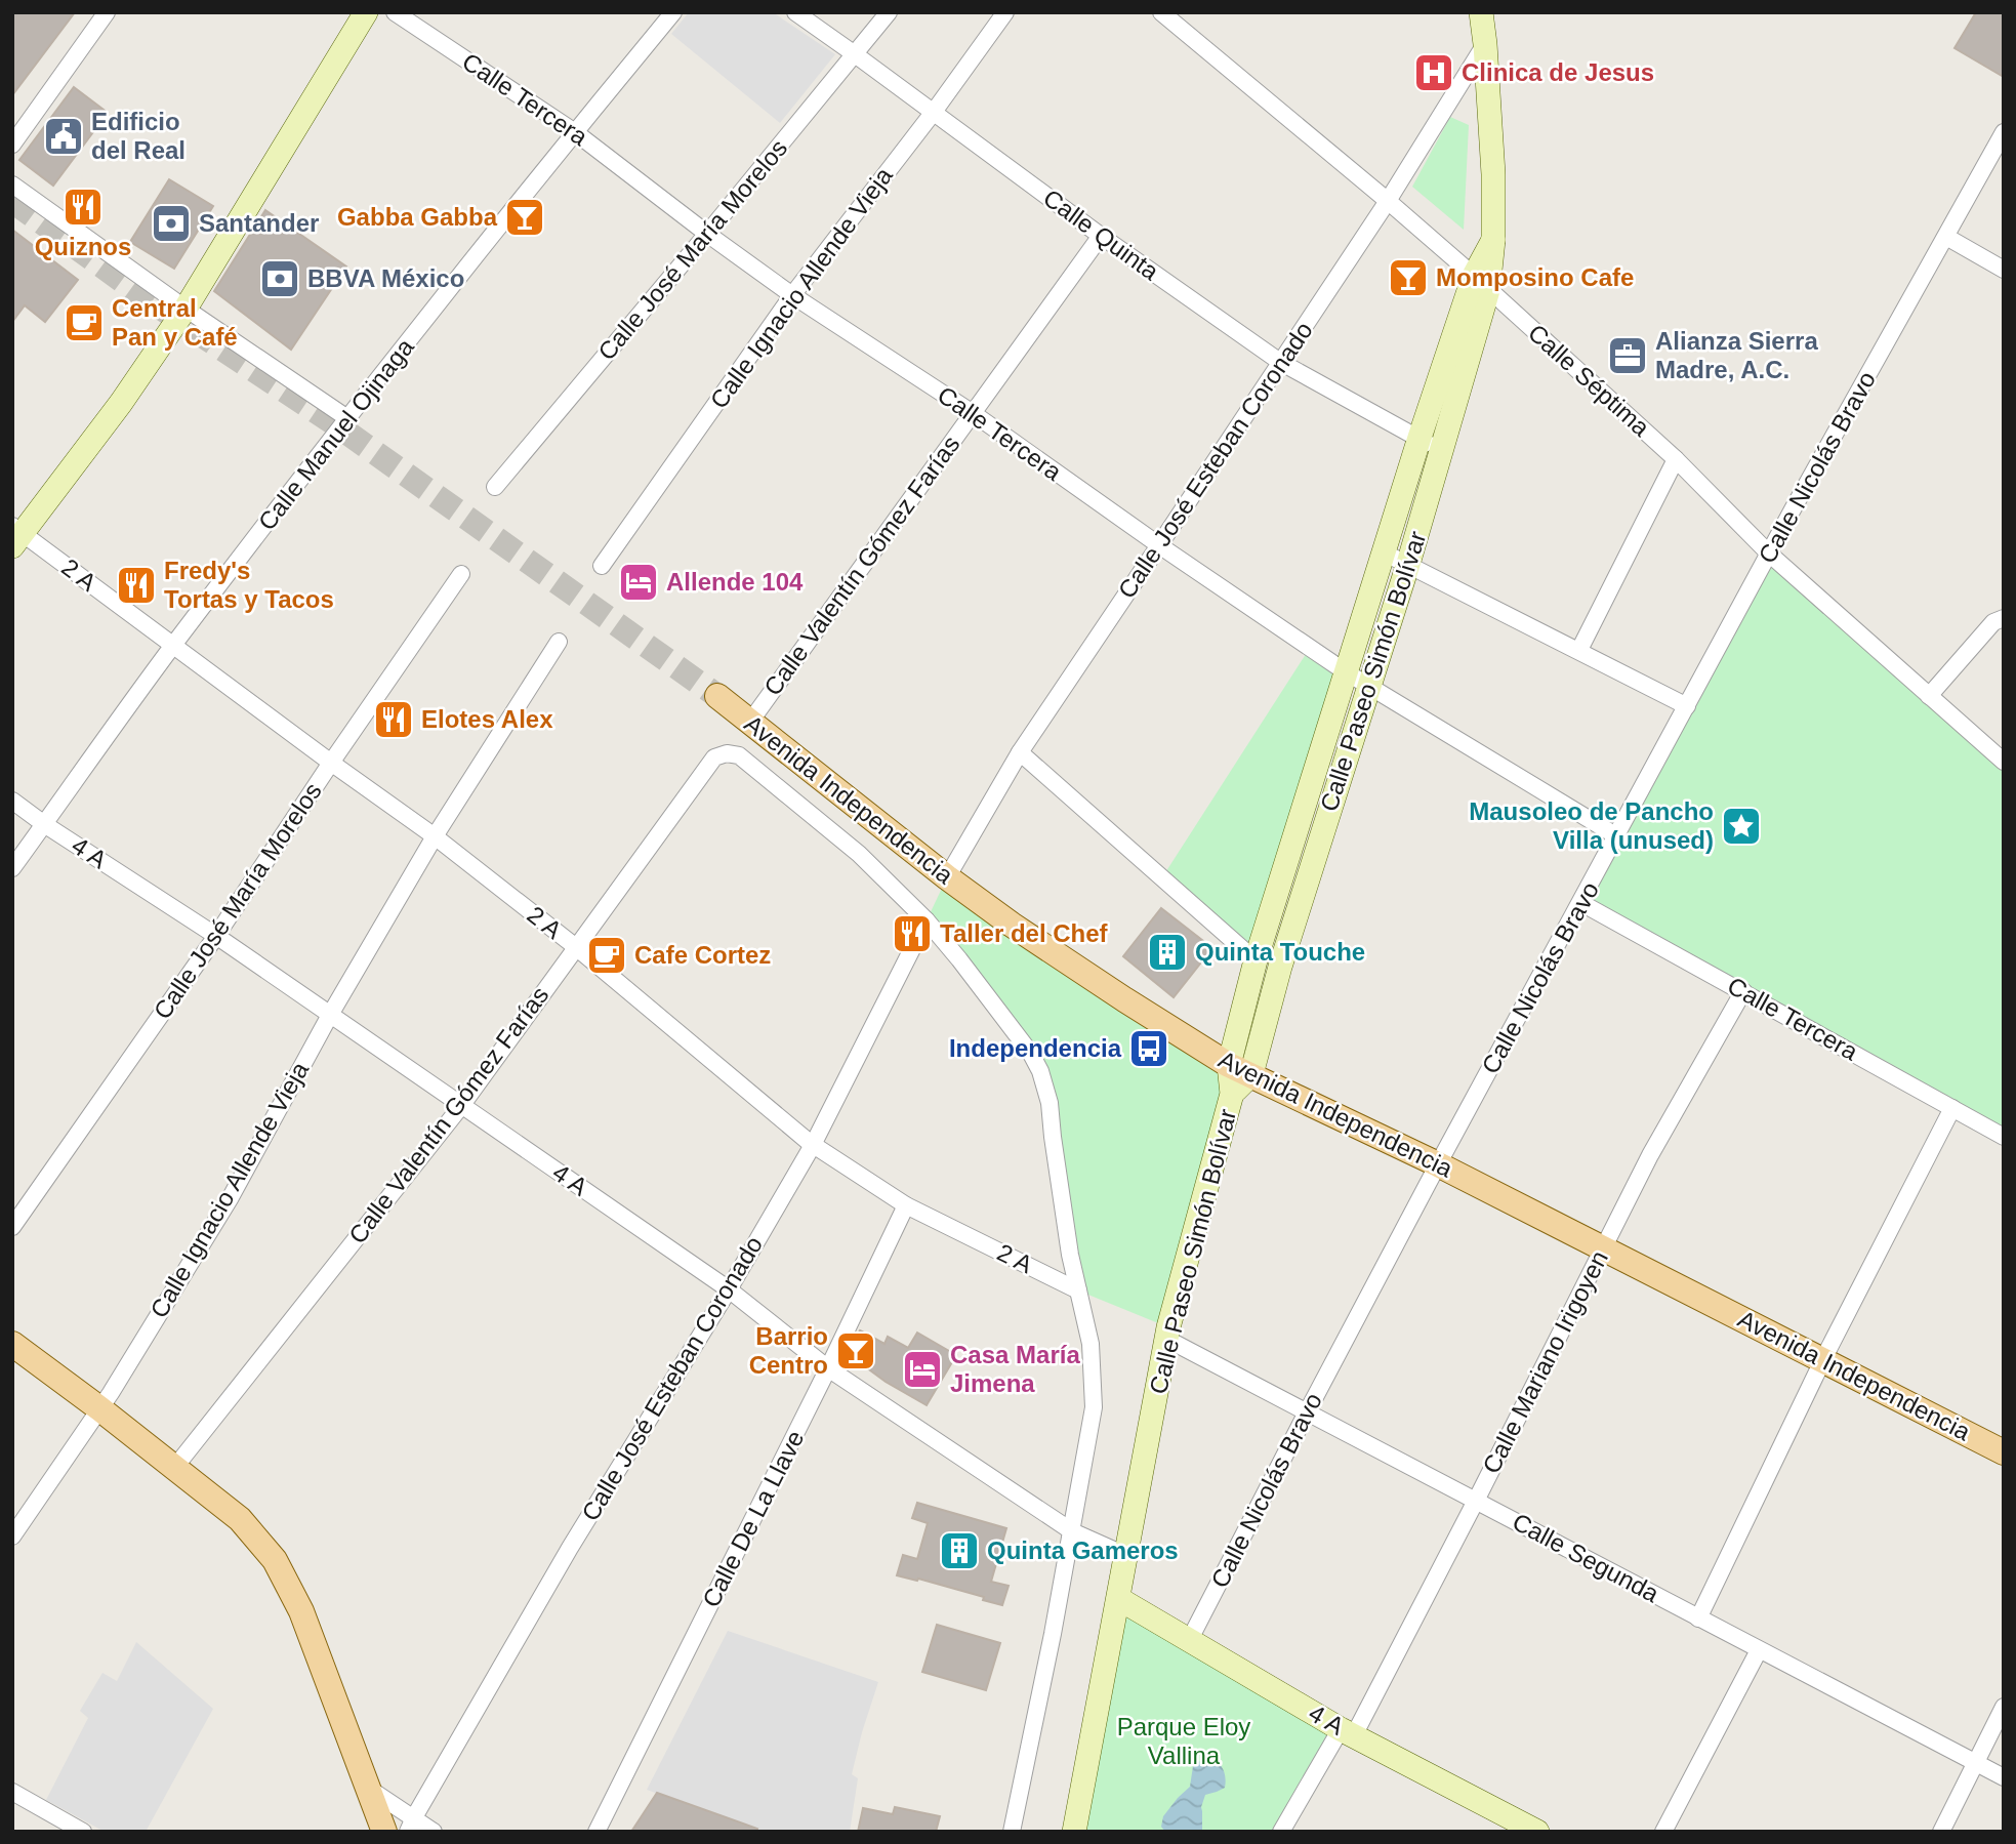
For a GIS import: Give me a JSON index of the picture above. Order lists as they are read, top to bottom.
{
  "streets": {
    "main road": ["Calle Paseo Simón Bolívar", "Avenida Independencia", "4 A"],
    "street": [
      "Calle Tercera",
      "Calle Quinta",
      "Calle José María Morelos",
      "Calle Ignacio Allende Vieja",
      "Calle Séptima",
      "Calle Manuel Ojinaga",
      "Calle José Esteban Coronado",
      "Calle Nicolás Bravo",
      "Calle Valentín Gómez Farías",
      "2 A",
      "Calle Mariano Irigoyen",
      "Calle De La Llave",
      "Calle Segunda"
    ]
  },
  "crossings": [
    ["Calle Tercera", "Calle José María Morelos"],
    ["Calle Tercera", "Calle Ignacio Allende Vieja"],
    ["Calle Tercera", "Calle Manuel Ojinaga"],
    ["Calle Tercera", "Calle José Esteban Coronado"],
    ["Calle Tercera", "Calle Nicolás Bravo"],
    ["Calle Tercera", "Calle Valentín Gómez Farías"],
    ["Calle Tercera", "Calle Paseo Simón Bolívar"],
    ["Calle Tercera", "Calle Mariano Irigoyen"],
    ["Calle Quinta", "Calle José María Morelos"],
    ["Calle Quinta", "Calle Ignacio Allende Vieja"],
    ["Calle Quinta", "Calle José Esteban Coronado"],
    ["Calle Quinta", "Calle Valentín Gómez Farías"],
    ["Calle Quinta", "Calle Paseo Simón Bolívar"],
    ["Calle José María Morelos", "2 A"],
    ["Calle José María Morelos", "4 A"],
    ["Calle Ignacio Allende Vieja", "2 A"],
    ["Calle Ignacio Allende Vieja", "4 A"],
    ["Calle Séptima", "Calle José Esteban Coronado"],
    ["Calle Séptima", "Calle Nicolás Bravo"],
    ["Calle Séptima", "Calle Paseo Simón Bolívar"],
    ["Calle Manuel Ojinaga", "2 A"],
    ["Calle Manuel Ojinaga", "4 A"],
    ["Calle José Esteban Coronado", "Calle Valentín Gómez Farías"],
    ["Calle José Esteban Coronado", "2 A"],
    ["Calle José Esteban Coronado", "Calle Paseo Simón Bolívar"],
    ["Calle José Esteban Coronado", "Avenida Independencia"],
    ["Calle José Esteban Coronado", "4 A"],
    ["Calle Nicolás Bravo", "Avenida Independencia"],
    ["Calle Nicolás Bravo", "4 A"],
    ["Calle Nicolás Bravo", "Calle Segunda"],
    ["Calle Valentín Gómez Farías", "2 A"],
    ["Calle Valentín Gómez Farías", "Avenida Independencia"],
    ["Calle Valentín Gómez Farías", "4 A"],
    ["2 A", "Calle De La Llave"],
    ["Calle Paseo Simón Bolívar", "Avenida Independencia"],
    ["Calle Paseo Simón Bolívar", "4 A"],
    ["Calle Paseo Simón Bolívar", "Calle Segunda"],
    ["Avenida Independencia", "Calle Mariano Irigoyen"],
    ["4 A", "Calle Mariano Irigoyen"],
    ["4 A", "Calle De La Llave"],
    ["Calle Mariano Irigoyen", "Calle Segunda"]
  ],
  "parks": ["Parque Eloy Vallina"],
  "places": {
    "hospital": ["Clinica de Jesus"],
    "public building": ["Edificio del Real"],
    "restaurant": [
      "Quiznos",
      "Fredy's Tortas y Tacos",
      "Elotes Alex",
      "Taller del Chef"
    ],
    "bar": ["Gabba Gabba", "Momposino Cafe", "Barrio Centro"],
    "bank": ["Santander", "BBVA México"],
    "cafe": ["Central Pan y Café", "Cafe Cortez"],
    "office": ["Alianza Sierra Madre, A.C."],
    "hotel": ["Allende 104", "Casa María Jimena"],
    "place": ["Mausoleo de Pancho Villa (unused)"],
    "building": ["Quinta Touche", "Quinta Gameros"],
    "bus stop": ["Independencia"]
  }
}
